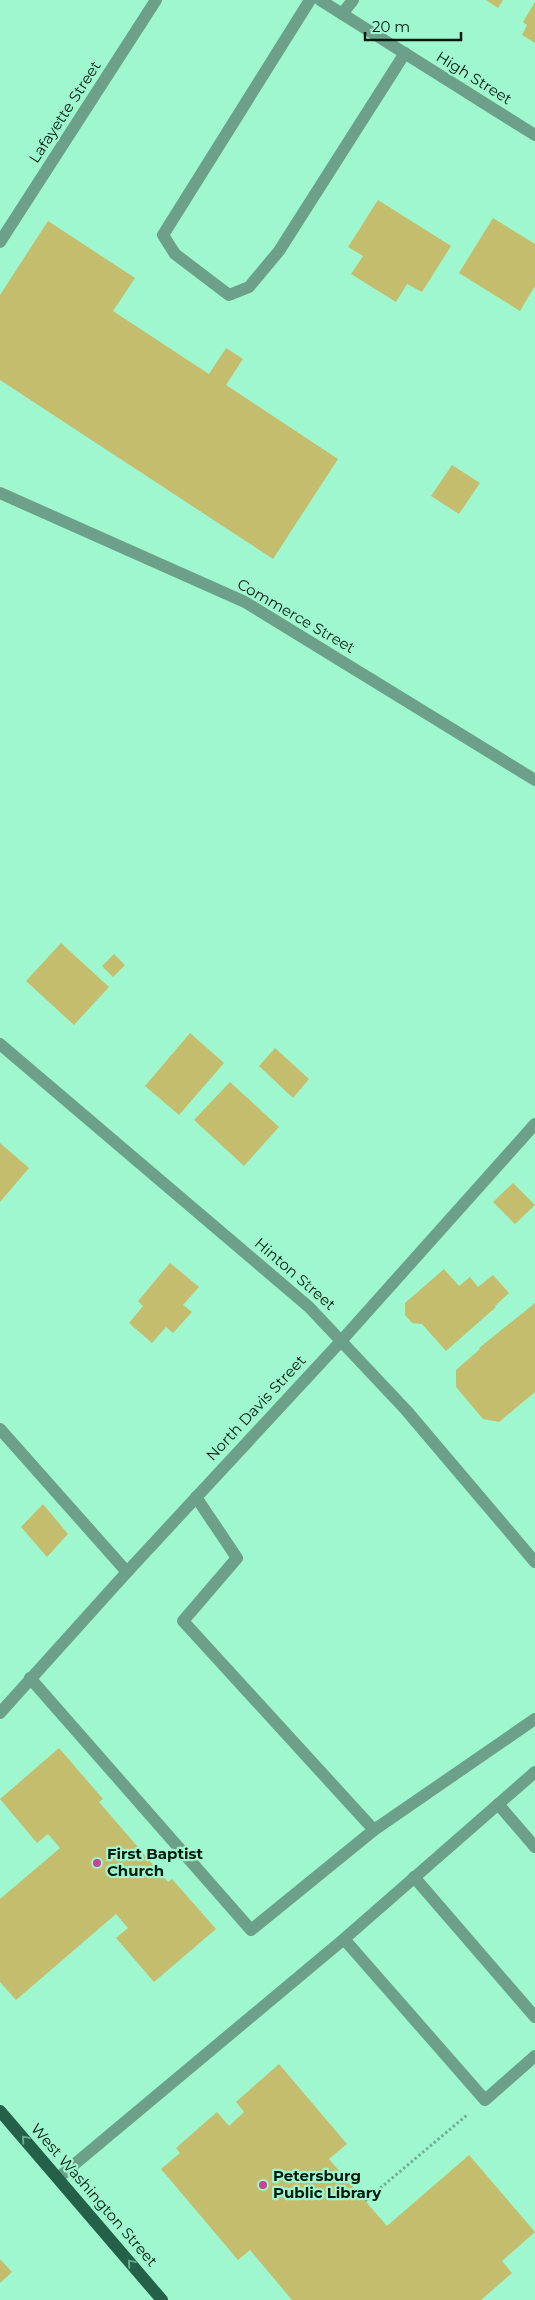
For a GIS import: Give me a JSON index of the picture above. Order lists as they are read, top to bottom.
{
  "streets": {
    "main road": ["West Washington Street"],
    "street": [
      "High Street",
      "Lafayette Street",
      "Commerce Street",
      "Hinton Street",
      "North Davis Street"
    ]
  },
  "crossings": [
    ["Hinton Street", "North Davis Street"]
  ],
  "one_way": ["West Washington Street"],
  "places": ["First Baptist Church", "Petersburg Public Library"],
  "scale_bar": "20 m"
}
